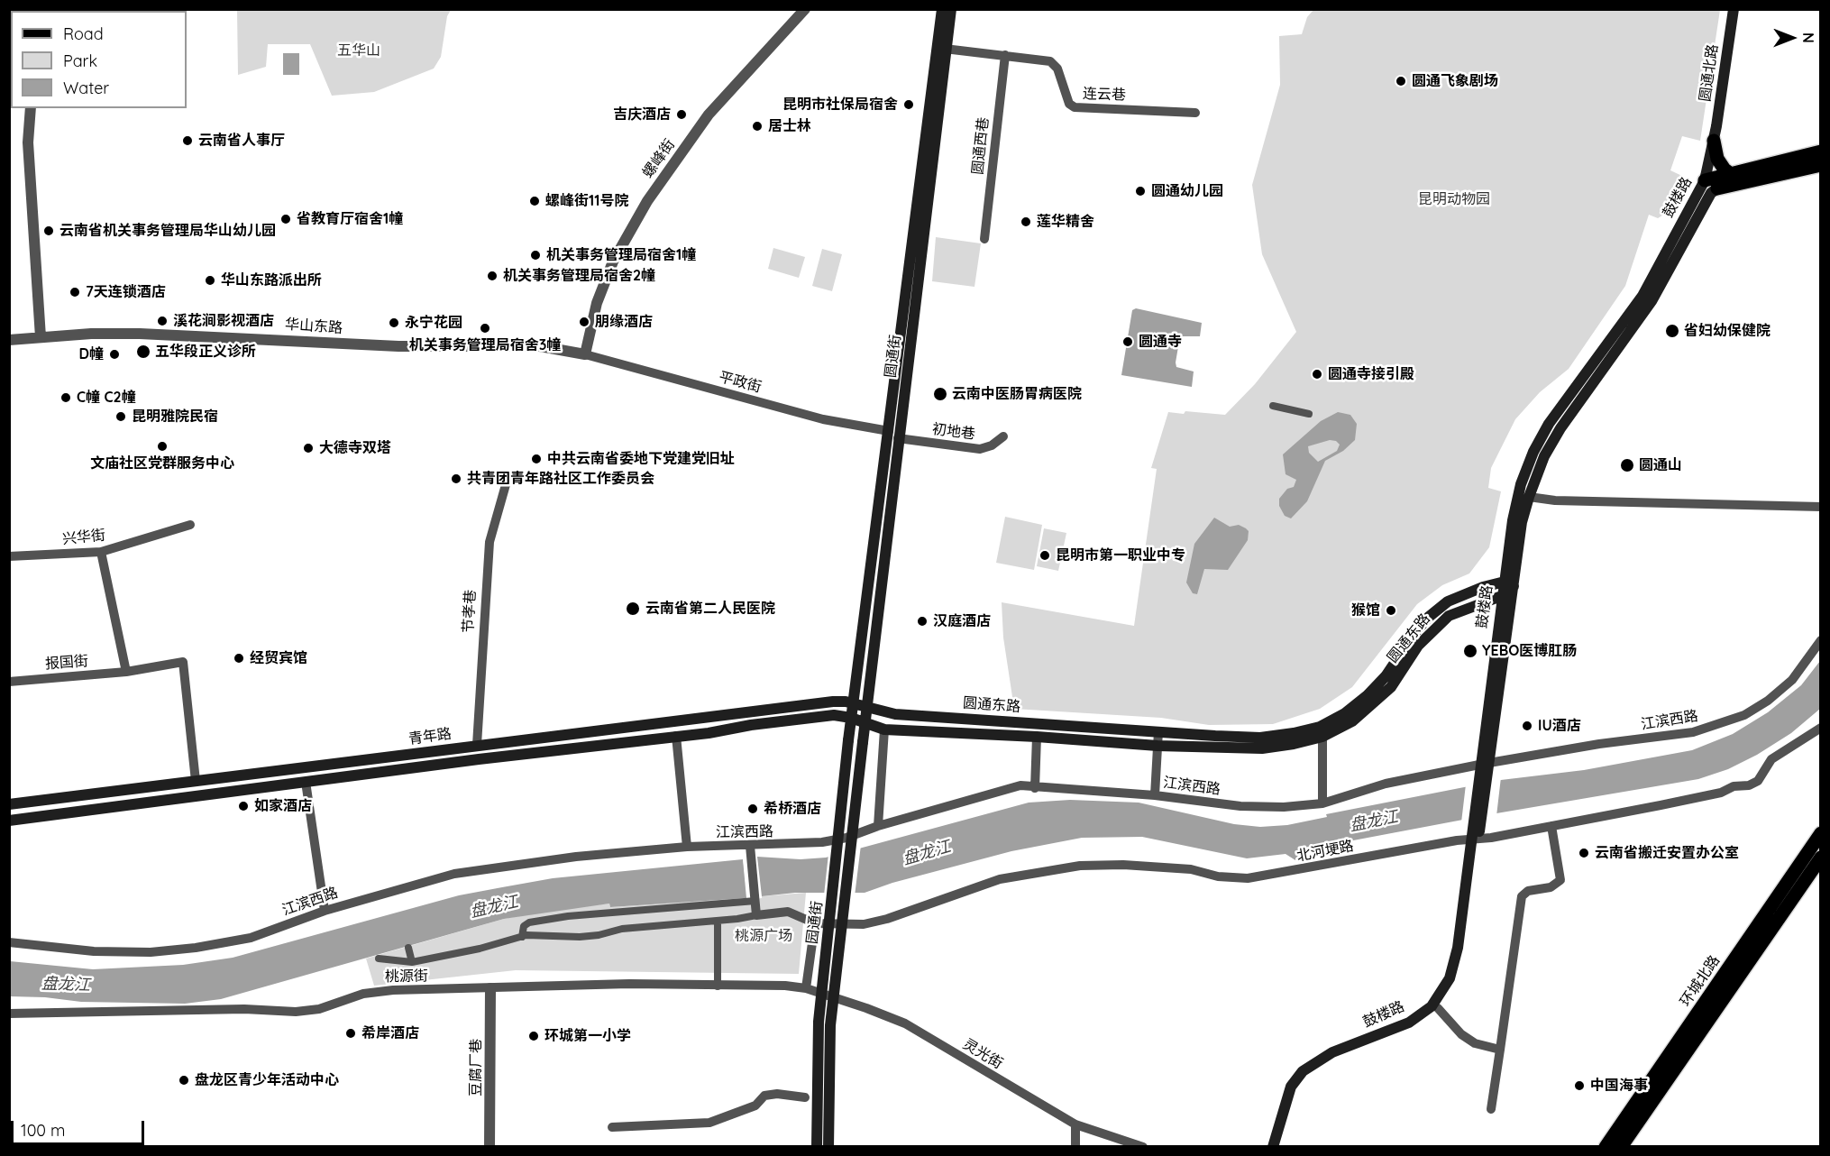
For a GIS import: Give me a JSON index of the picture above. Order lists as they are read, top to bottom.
{
  "streets": {
    "main road": [
      "圆通北路",
      "鼓楼路",
      "圆通街",
      "圆通东路",
      "青年路",
      "园通街",
      "环城北路"
    ],
    "street": [
      "连云巷",
      "圆通西巷",
      "螺峰街",
      "华山东路",
      "平政街",
      "初地巷",
      "兴华街",
      "节孝巷",
      "报国街",
      "江滨西路",
      "北河埂路",
      "桃源街",
      "灵光街",
      "豆腐厂巷"
    ]
  },
  "crossings": [
    ["圆通北路", "鼓楼路"],
    ["连云巷", "圆通西巷"],
    ["连云巷", "圆通街"],
    ["螺峰街", "华山东路"],
    ["螺峰街", "平政街"],
    ["鼓楼路", "圆通东路"],
    ["鼓楼路", "江滨西路"],
    ["鼓楼路", "北河埂路"],
    ["华山东路", "平政街"],
    ["圆通街", "平政街"],
    ["圆通街", "初地巷"],
    ["圆通街", "圆通东路"],
    ["圆通街", "青年路"],
    ["圆通街", "园通街"],
    ["平政街", "初地巷"],
    ["节孝巷", "青年路"],
    ["圆通东路", "青年路"],
    ["圆通东路", "园通街"],
    ["报国街", "青年路"],
    ["青年路", "园通街"],
    ["桃源街", "灵光街"],
    ["桃源街", "豆腐厂巷"]
  ],
  "water": ["盘龙江"],
  "parks": ["五华山", "昆明动物园", "桃源广场"],
  "places": [
    "圆通飞象剧场",
    "昆明市社保局宿舍",
    "吉庆酒店",
    "居士林",
    "云南省人事厅",
    "圆通幼儿园",
    "螺峰街11号院",
    "省教育厅宿舍1幢",
    "莲华精舍",
    "云南省机关事务管理局华山幼儿园",
    "机关事务管理局宿舍1幢",
    "机关事务管理局宿舍2幢",
    "华山东路派出所",
    "7天连锁酒店",
    "溪花涧影视酒店",
    "朋缘酒店",
    "永宁花园",
    "机关事务管理局宿舍3幢",
    "省妇幼保健院",
    "圆通寺",
    "五华段正义诊所",
    "D幢",
    "圆通寺接引殿",
    "云南中医肠胃病医院",
    "C幢 C2幢",
    "昆明雅院民宿",
    "文庙社区党群服务中心",
    "大德寺双塔",
    "中共云南省委地下党建党旧址",
    "圆通山",
    "共青团青年路社区工作委员会",
    "昆明市第一职业中专",
    "云南省第二人民医院",
    "猴馆",
    "汉庭酒店",
    "YEBO医博肛肠",
    "经贸宾馆",
    "IU酒店",
    "如家酒店",
    "希桥酒店",
    "云南省搬迁安置办公室",
    "希岸酒店",
    "环城第一小学",
    "盘龙区青少年活动中心",
    "中国海事"
  ],
  "legend": ["Road", "Park", "Water"],
  "scale_bar": "100 m",
  "north": "right"
}
